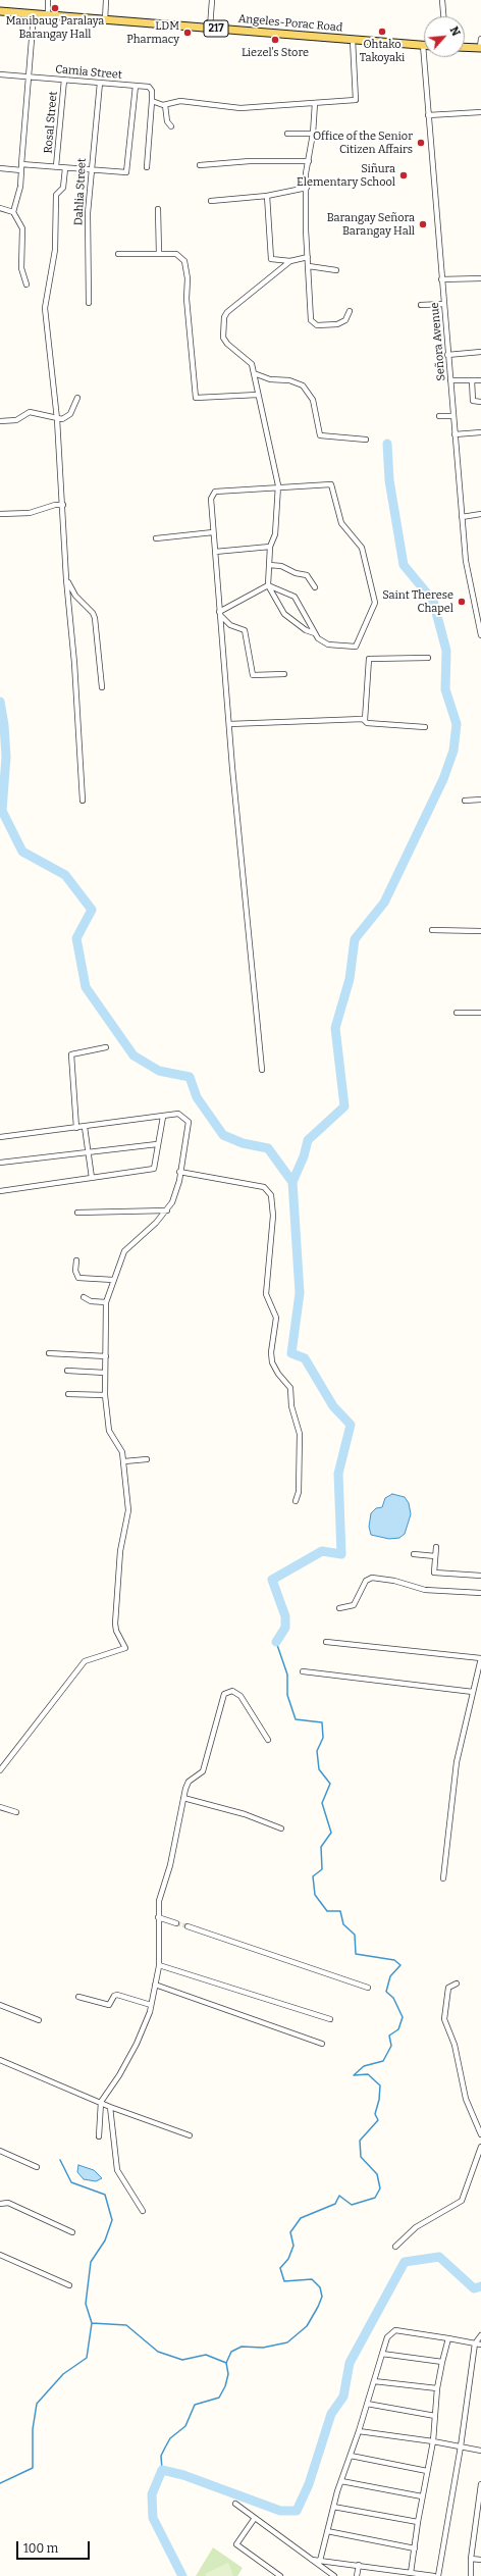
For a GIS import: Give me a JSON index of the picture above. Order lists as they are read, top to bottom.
{
  "streets": {
    "main road": ["Angeles-Porac Road", "217"],
    "street": [
      "Camia Street",
      "Rosal Street",
      "Dahlia Street",
      "Señora Avenue"
    ]
  },
  "crossings": [
    ["Angeles-Porac Road", "Señora Avenue"],
    ["Camia Street", "Rosal Street"],
    ["Camia Street", "Dahlia Street"]
  ],
  "places": [
    "Manibaug Paralaya Barangay Hall",
    "Ohtako Takoyaki",
    "LDM Pharmacy",
    "Liezel's Store",
    "Office of the Senior Citizen Affairs",
    "Siñura Elementary School",
    "Barangay Señora Barangay Hall",
    "Saint Therese Chapel"
  ],
  "scale_bar": "100 m",
  "north": "top right"
}
